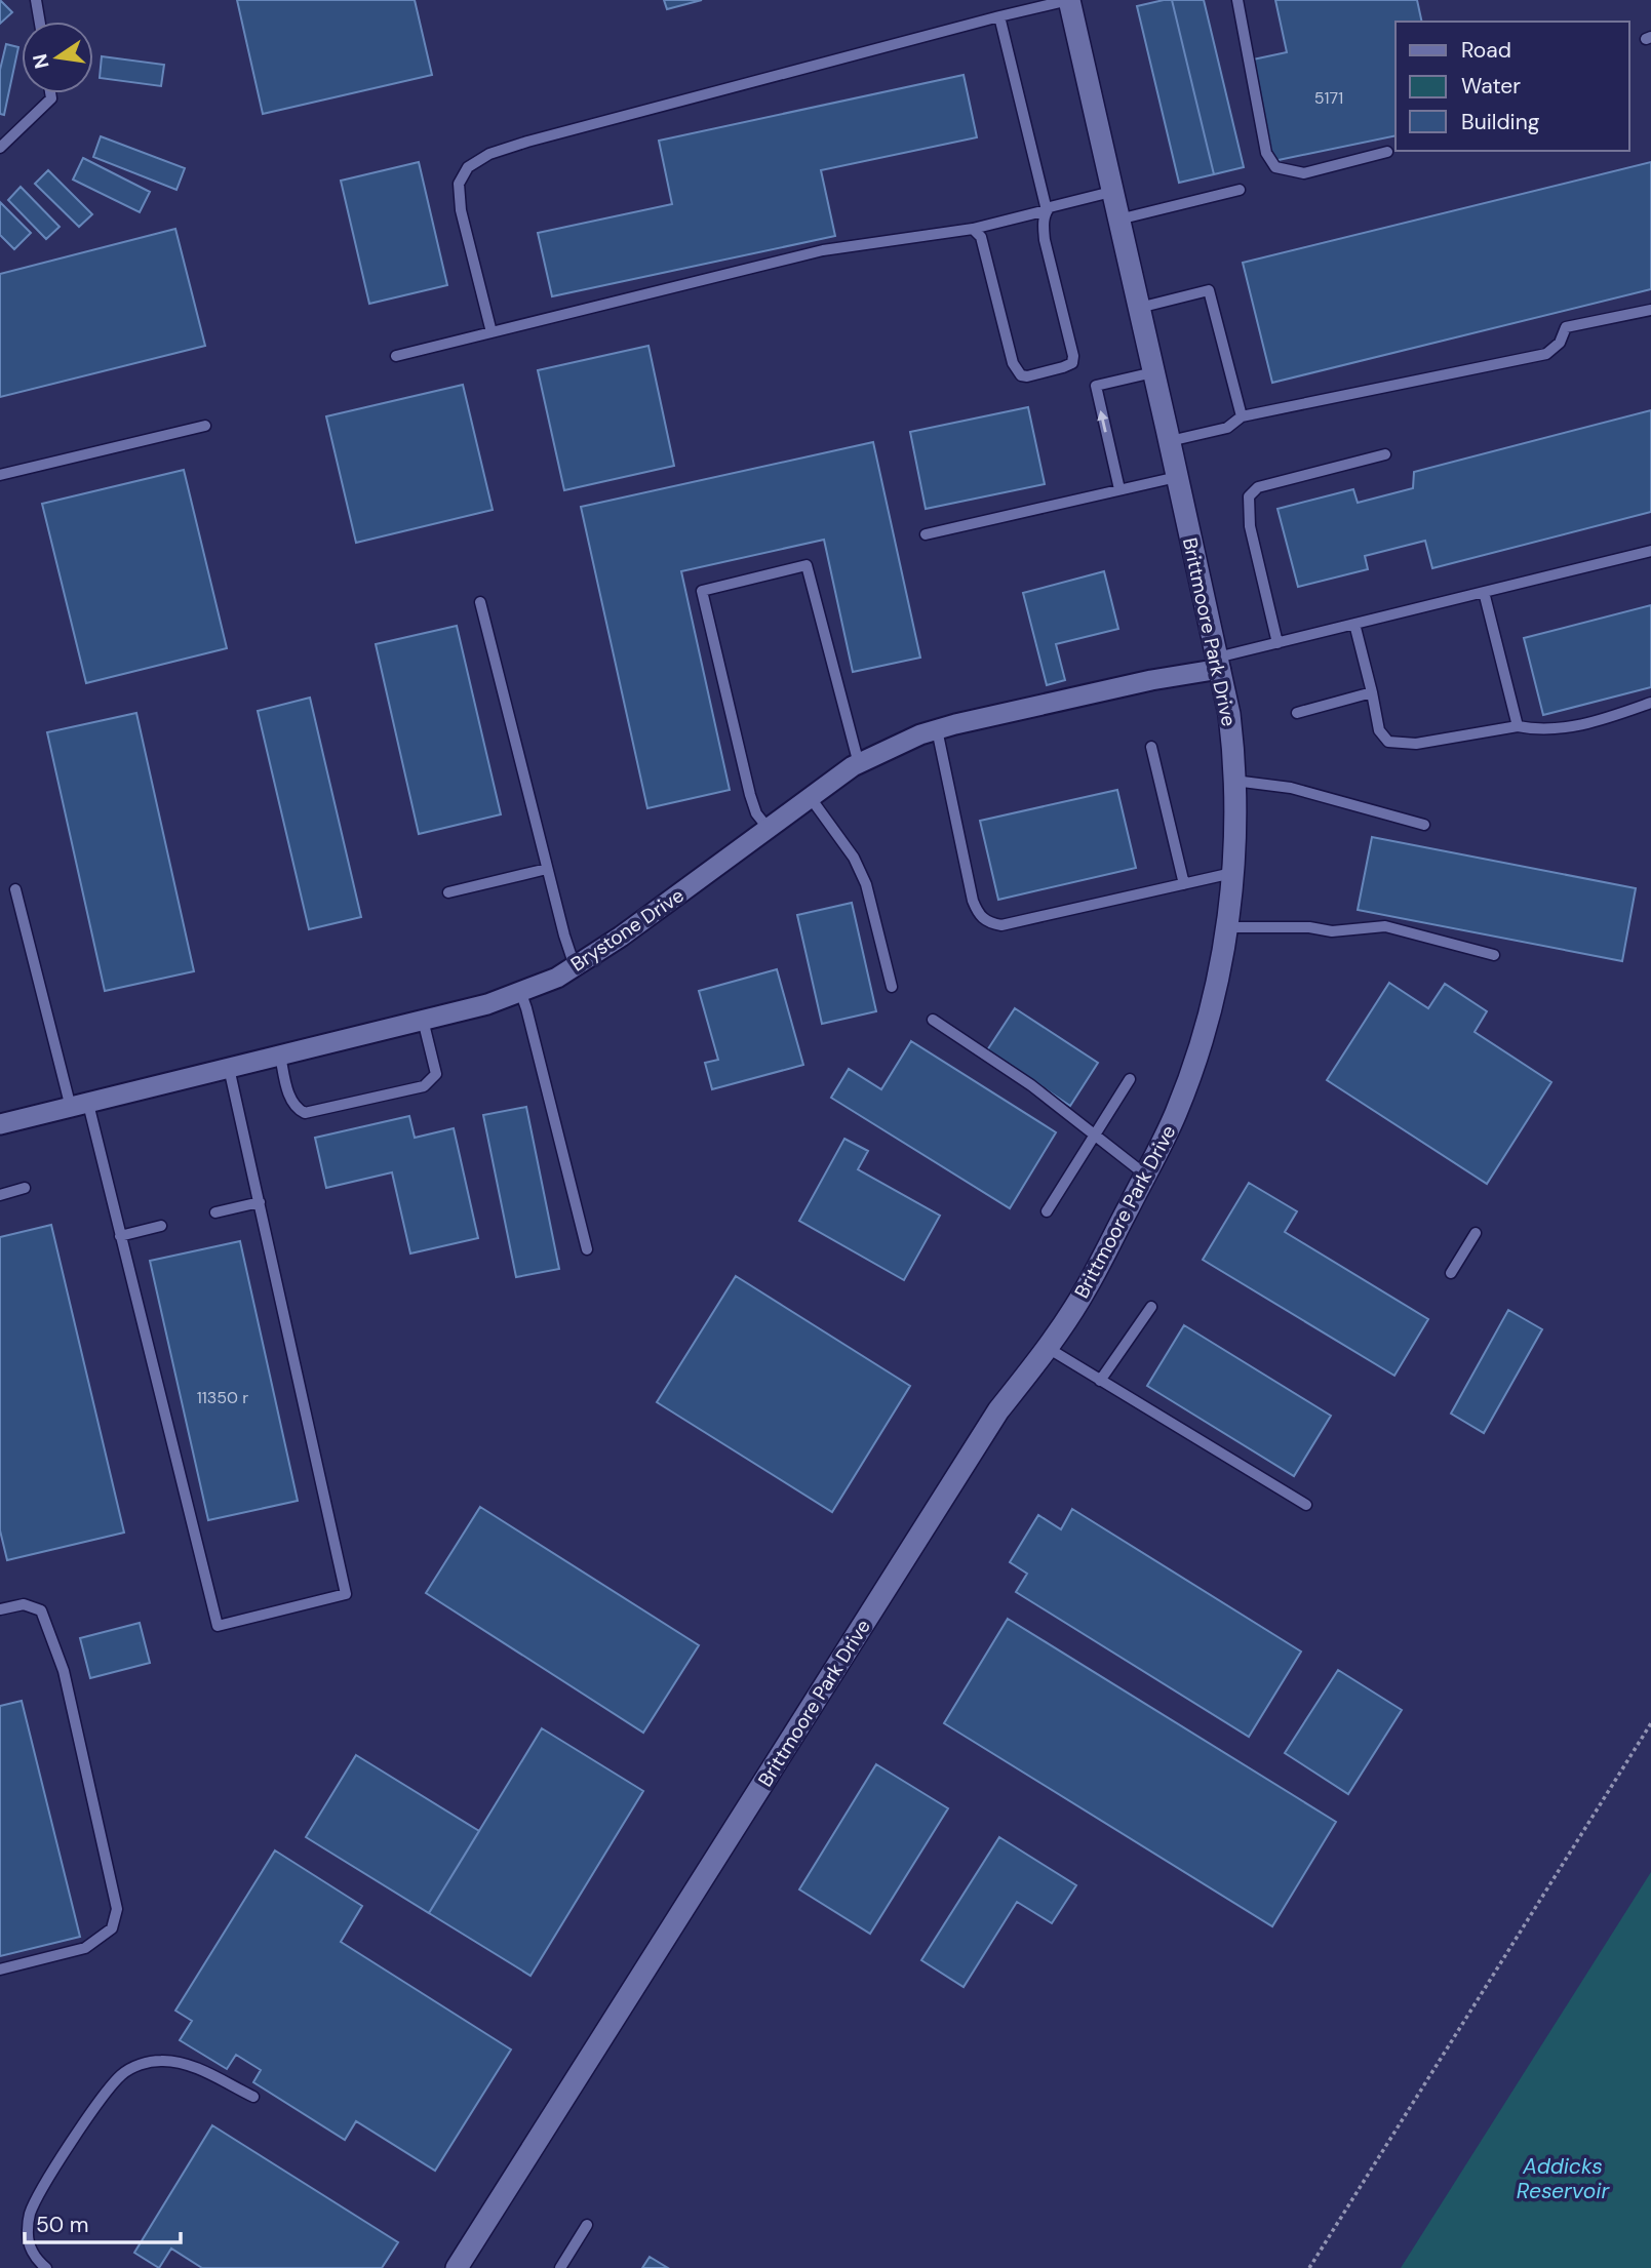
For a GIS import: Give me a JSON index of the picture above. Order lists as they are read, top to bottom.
{
  "streets": {
    "street": ["Brittmoore Park Drive", "Brystone Drive"]
  },
  "crossings": [
    ["Brittmoore Park Drive", "Brystone Drive"]
  ],
  "water": ["Addicks Reservoir"],
  "house_numbers": ["5171", "11350 r"],
  "legend": ["Road", "Water", "Building"],
  "scale_bar": "50 m",
  "north": "left"
}
